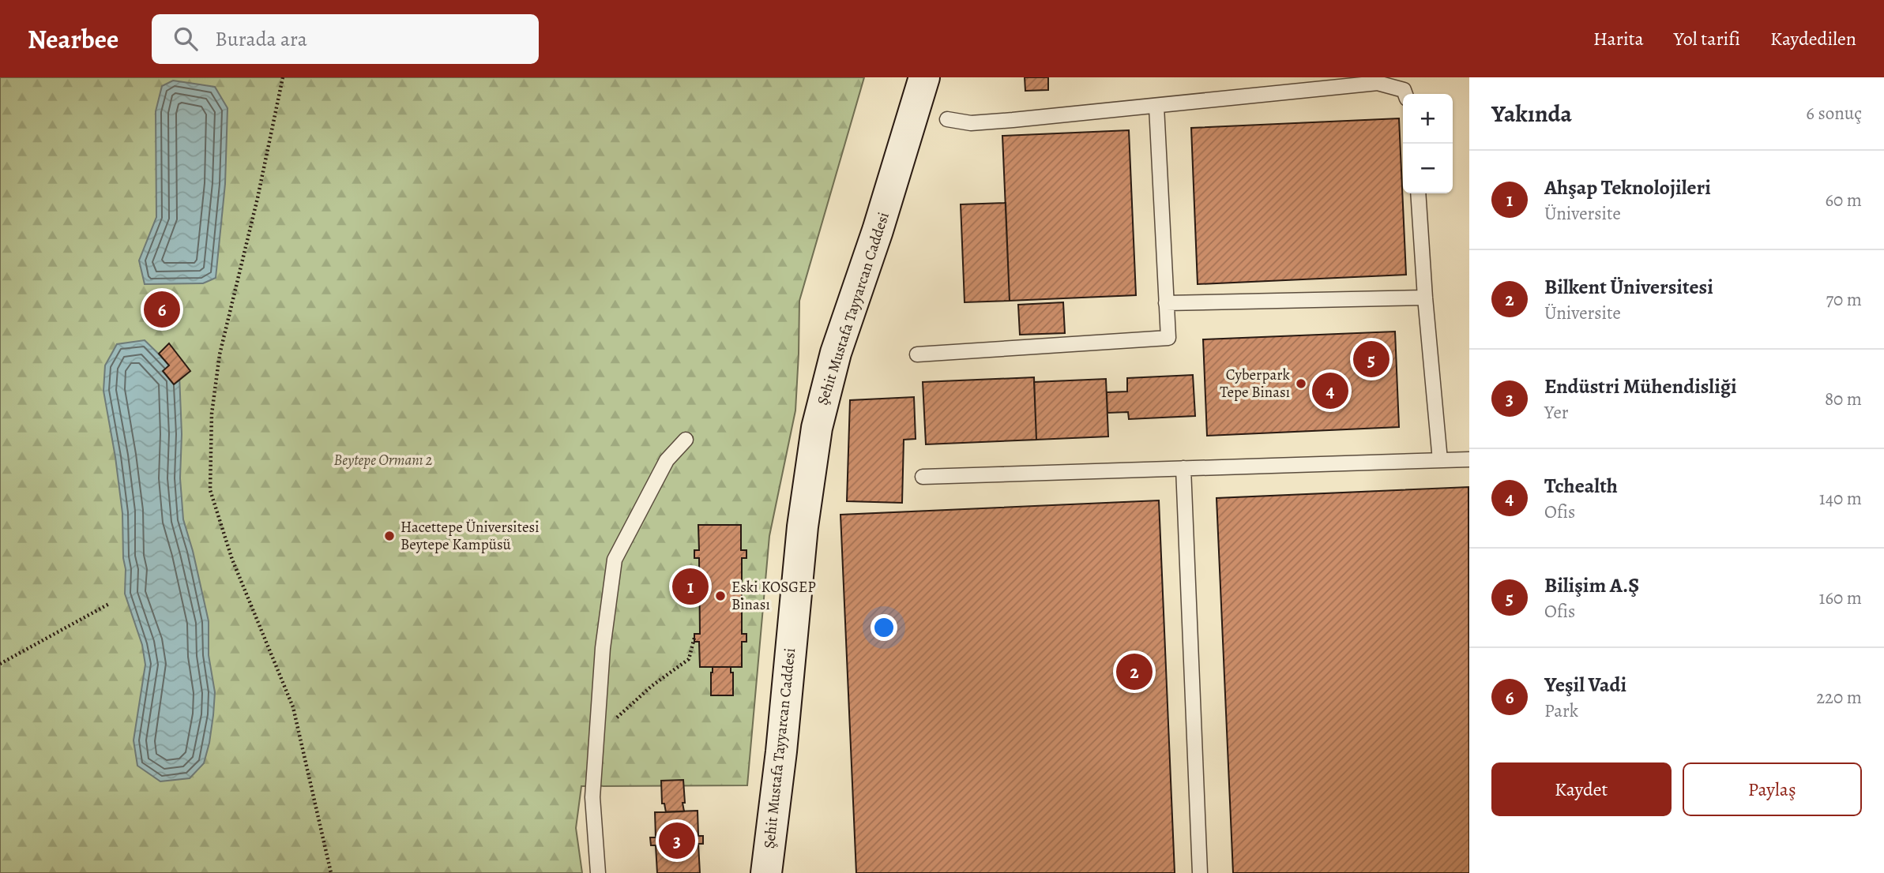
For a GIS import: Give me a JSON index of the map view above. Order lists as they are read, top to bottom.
{
  "streets": {
    "main road": ["Şehit Mustafa Tayyarcan Caddesi"]
  },
  "parks": ["Beytepe Ormanı 2"],
  "places": ["Cyberpark Tepe Binası", "Hacettepe Üniversitesi Beytepe Kampüsü", "Eski KOSGEP Binası"],
  "page": {
    "header": "Nearbee",
    "search": "Burada ara",
    "nav": ["Harita", "Yol tarifi", "Kaydedilen"],
    "heading": ["Yakında", "6 sonuç"],
    "map_buttons": ["+", "−"],
    "list": [
      {
        "mark": "1",
        "name": "Ahşap Teknolojileri",
        "note": "Üniversite",
        "value": "60 m"
      },
      {
        "mark": "2",
        "name": "Bilkent Üniversitesi",
        "note": "Üniversite",
        "value": "70 m"
      },
      {
        "mark": "3",
        "name": "Endüstri Mühendisliği",
        "note": "Yer",
        "value": "80 m"
      },
      {
        "mark": "4",
        "name": "Tchealth",
        "note": "Ofis",
        "value": "140 m"
      },
      {
        "mark": "5",
        "name": "Bilişim A.Ş",
        "note": "Ofis",
        "value": "160 m"
      },
      {
        "mark": "6",
        "name": "Yeşil Vadi",
        "note": "Park",
        "value": "220 m"
      }
    ],
    "pins": [
      "6",
      "5",
      "4",
      "1",
      "2",
      "3"
    ],
    "buttons": ["Kaydet", "Paylaş"]
  }
}
